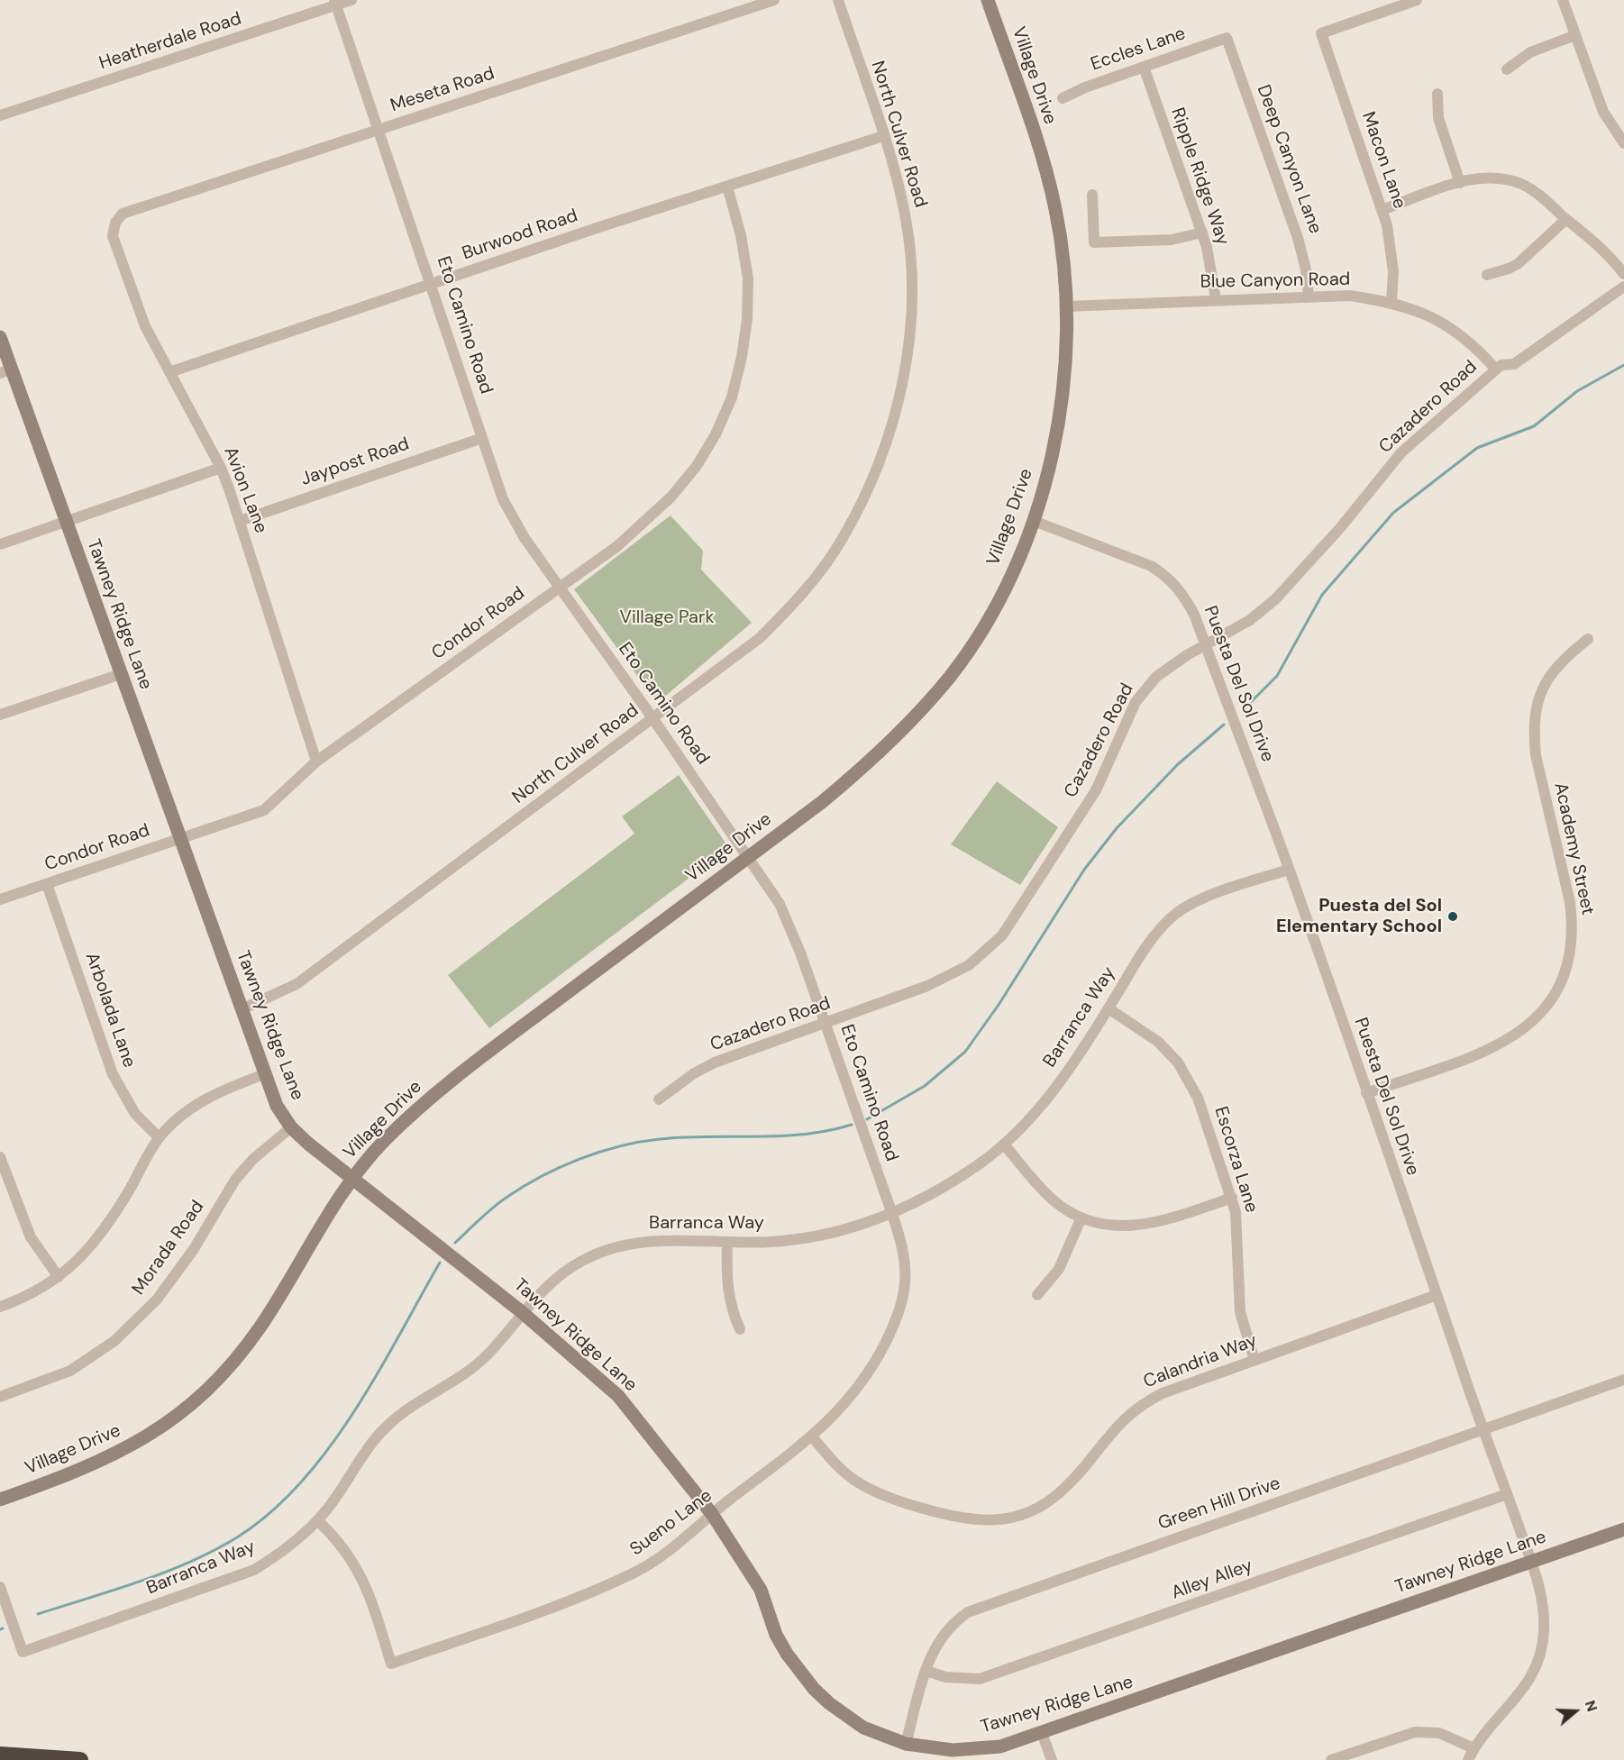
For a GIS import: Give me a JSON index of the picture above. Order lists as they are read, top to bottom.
{
  "streets": {
    "street": [
      "Heatherdale Road",
      "Eccles Lane",
      "Village Drive",
      "Meseta Road",
      "North Culver Road",
      "Deep Canyon Lane",
      "Macon Lane",
      "Ripple Ridge Way",
      "Burwood Road",
      "Blue Canyon Road",
      "Eto Camino Road",
      "Cazadero Road",
      "Jaypost Road",
      "Avion Lane",
      "Tawney Ridge Lane",
      "Condor Road",
      "Puesta Del Sol Drive",
      "Academy Street",
      "Arbolada Lane",
      "Barranca Way",
      "Escorza Lane",
      "Morada Road",
      "Calandria Way",
      "Green Hill Drive",
      "Sueno Lane",
      "Alley Alley"
    ]
  },
  "crossings": [
    ["Heatherdale Road", "Eto Camino Road"],
    ["Eccles Lane", "Deep Canyon Lane"],
    ["Eccles Lane", "Ripple Ridge Way"],
    ["Village Drive", "Blue Canyon Road"],
    ["Village Drive", "Eto Camino Road"],
    ["Village Drive", "Tawney Ridge Lane"],
    ["Village Drive", "Puesta Del Sol Drive"],
    ["Meseta Road", "Eto Camino Road"],
    ["Meseta Road", "Avion Lane"],
    ["North Culver Road", "Burwood Road"],
    ["North Culver Road", "Eto Camino Road"],
    ["North Culver Road", "Tawney Ridge Lane"],
    ["Deep Canyon Lane", "Blue Canyon Road"],
    ["Macon Lane", "Blue Canyon Road"],
    ["Ripple Ridge Way", "Blue Canyon Road"],
    ["Burwood Road", "Eto Camino Road"],
    ["Burwood Road", "Avion Lane"],
    ["Burwood Road", "Condor Road"],
    ["Blue Canyon Road", "Cazadero Road"],
    ["Eto Camino Road", "Cazadero Road"],
    ["Eto Camino Road", "Jaypost Road"],
    ["Eto Camino Road", "Condor Road"],
    ["Eto Camino Road", "Barranca Way"],
    ["Eto Camino Road", "Sueno Lane"],
    ["Cazadero Road", "Puesta Del Sol Drive"],
    ["Jaypost Road", "Avion Lane"],
    ["Avion Lane", "Condor Road"],
    ["Tawney Ridge Lane", "Condor Road"],
    ["Tawney Ridge Lane", "Puesta Del Sol Drive"],
    ["Tawney Ridge Lane", "Barranca Way"],
    ["Tawney Ridge Lane", "Morada Road"],
    ["Tawney Ridge Lane", "Green Hill Drive"],
    ["Tawney Ridge Lane", "Sueno Lane"],
    ["Condor Road", "Arbolada Lane"],
    ["Puesta Del Sol Drive", "Academy Street"],
    ["Puesta Del Sol Drive", "Barranca Way"],
    ["Puesta Del Sol Drive", "Calandria Way"],
    ["Puesta Del Sol Drive", "Green Hill Drive"],
    ["Puesta Del Sol Drive", "Alley Alley"],
    ["Barranca Way", "Escorza Lane"],
    ["Barranca Way", "Sueno Lane"],
    ["Escorza Lane", "Calandria Way"],
    ["Calandria Way", "Sueno Lane"],
    ["Green Hill Drive", "Alley Alley"]
  ],
  "parks": ["Village Park"],
  "places": ["Puesta del Sol Elementary School"],
  "north": "right"
}
